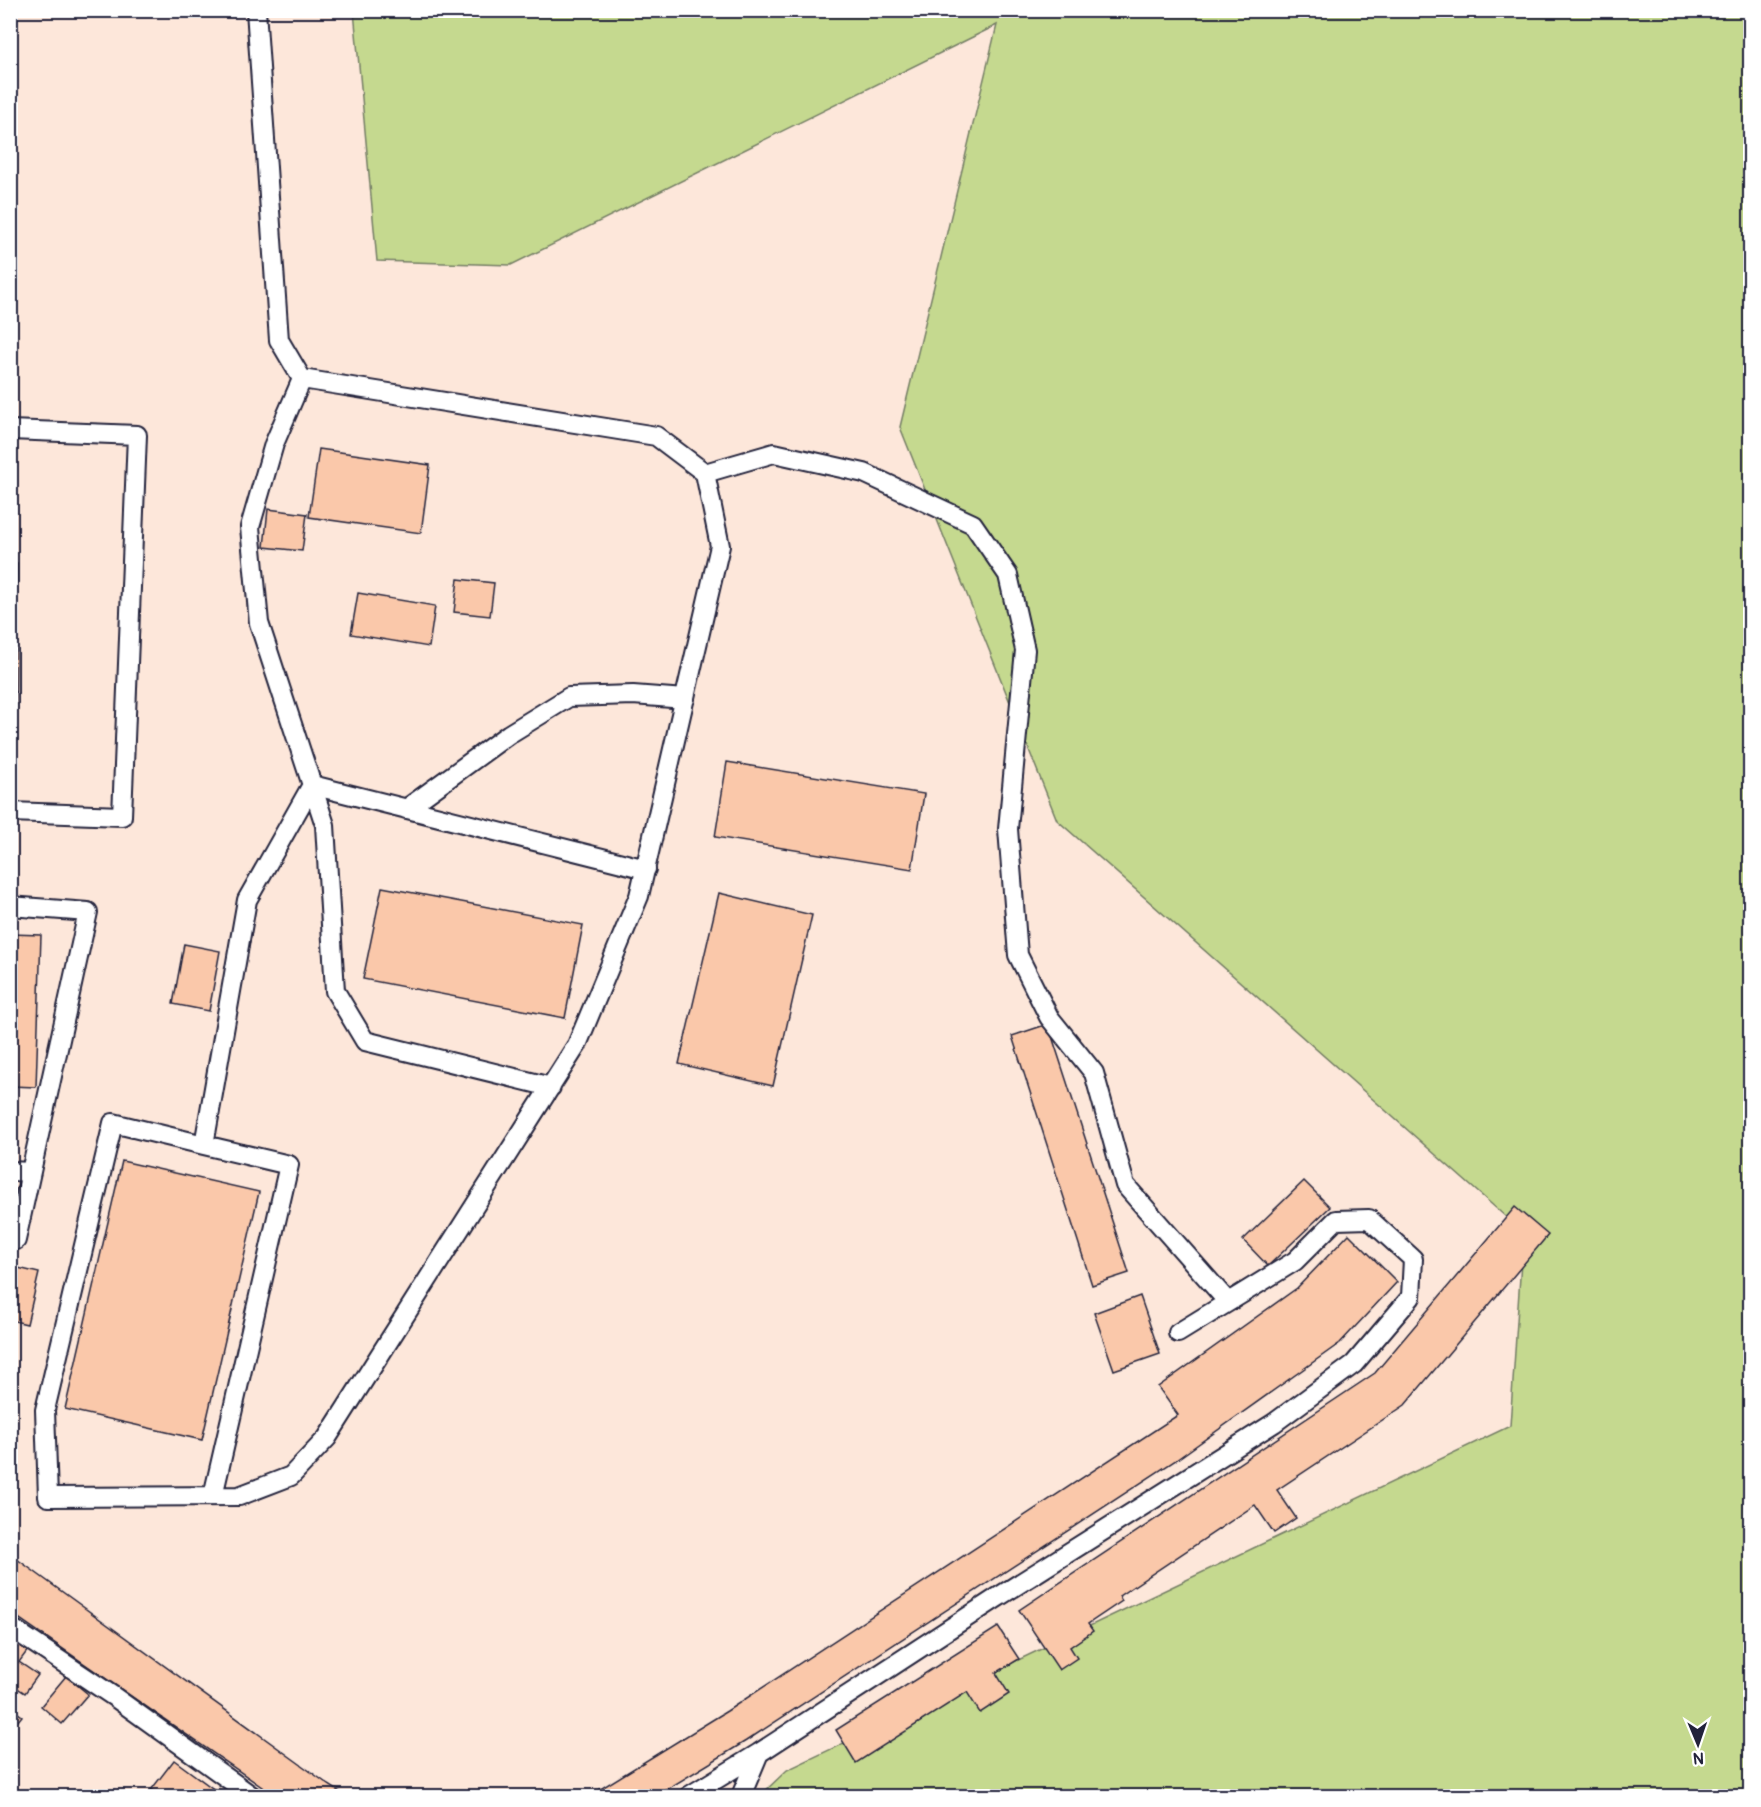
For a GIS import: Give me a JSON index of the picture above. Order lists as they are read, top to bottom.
{
  "north": "bottom"
}
